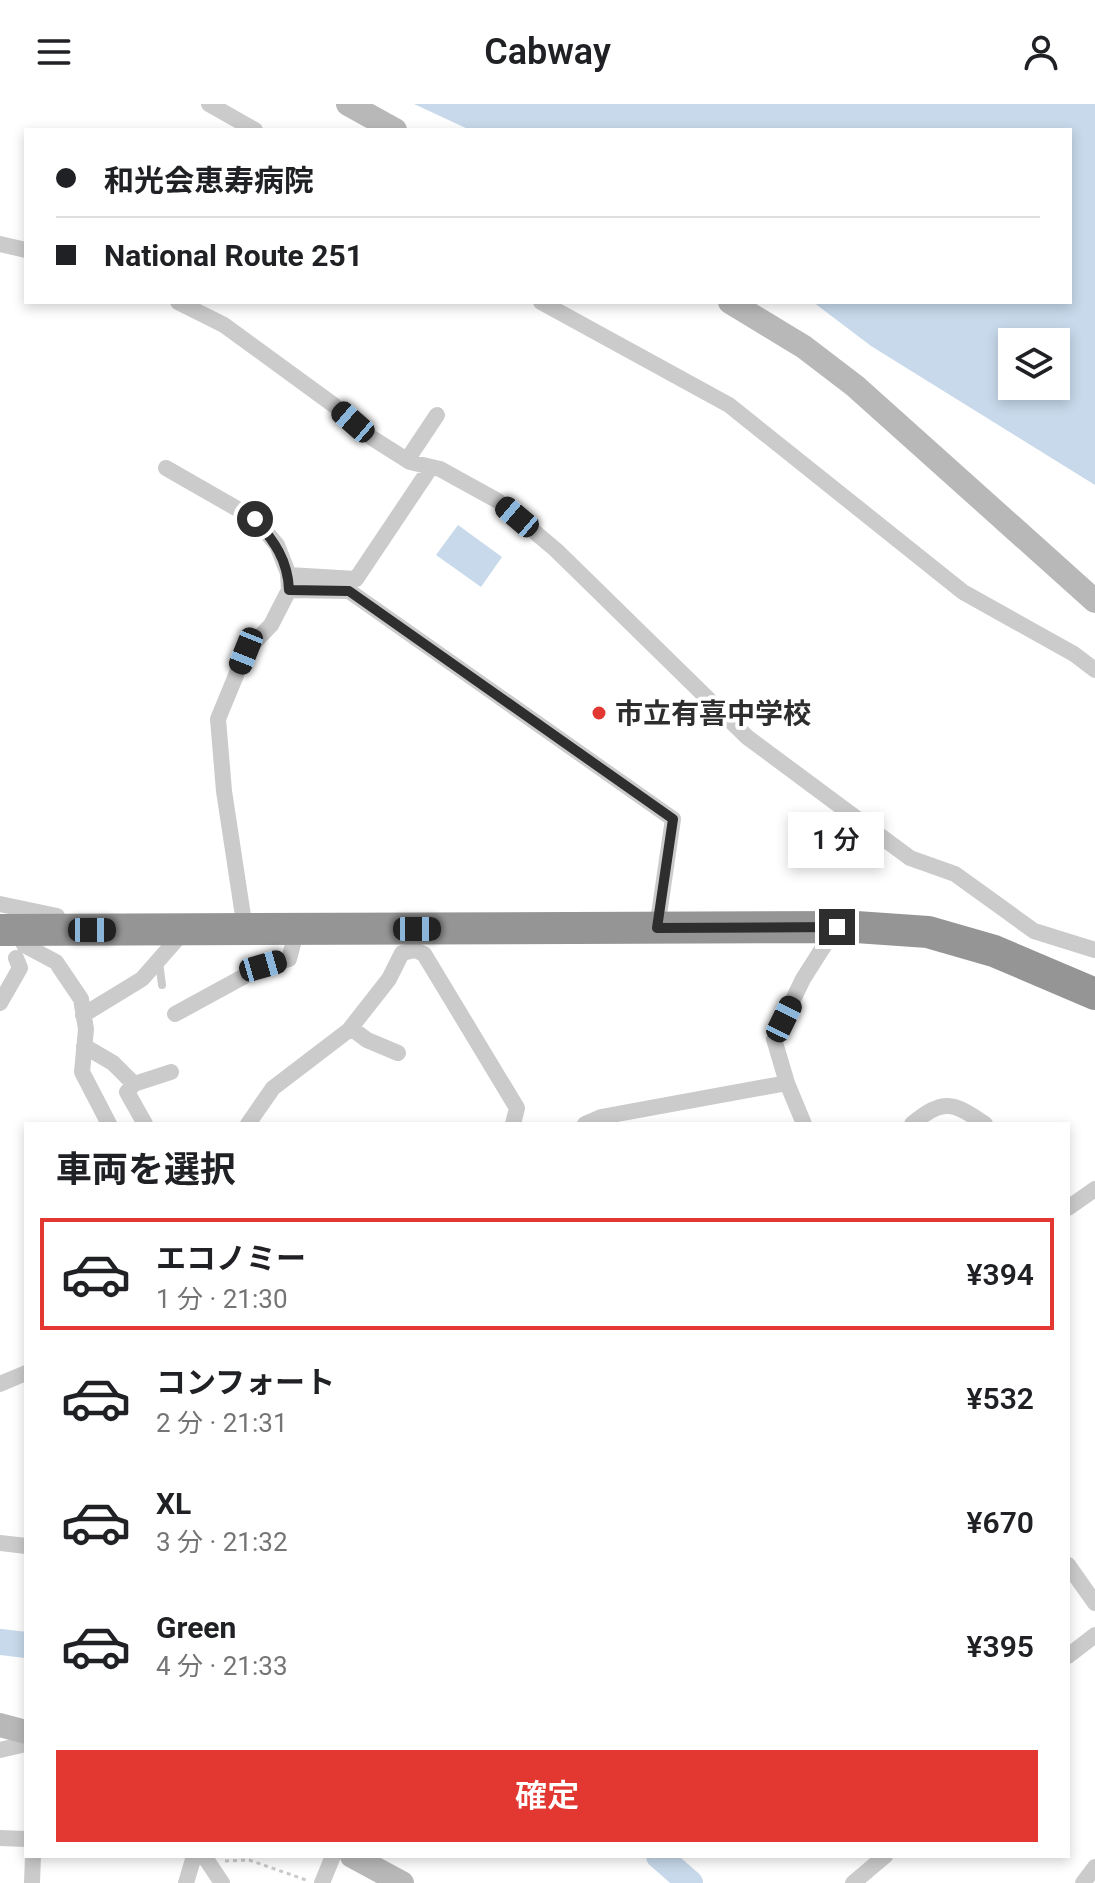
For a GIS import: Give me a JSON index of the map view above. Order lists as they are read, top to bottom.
{
  "places": ["市立有喜中学校"],
  "page": {
    "header": "Cabway",
    "banner": ["和光会恵寿病院", "National Route 251"],
    "bubble": "1 分",
    "heading": "車両を選択",
    "list": [
      {
        "name": "エコノミー",
        "note": "1 分 · 21:30",
        "value": "¥394"
      },
      {
        "name": "コンフォート",
        "note": "2 分 · 21:31",
        "value": "¥532"
      },
      {
        "name": "XL",
        "note": "3 分 · 21:32",
        "value": "¥670"
      },
      {
        "name": "Green",
        "note": "4 分 · 21:33",
        "value": "¥395"
      }
    ],
    "buttons": "確定"
  }
}
